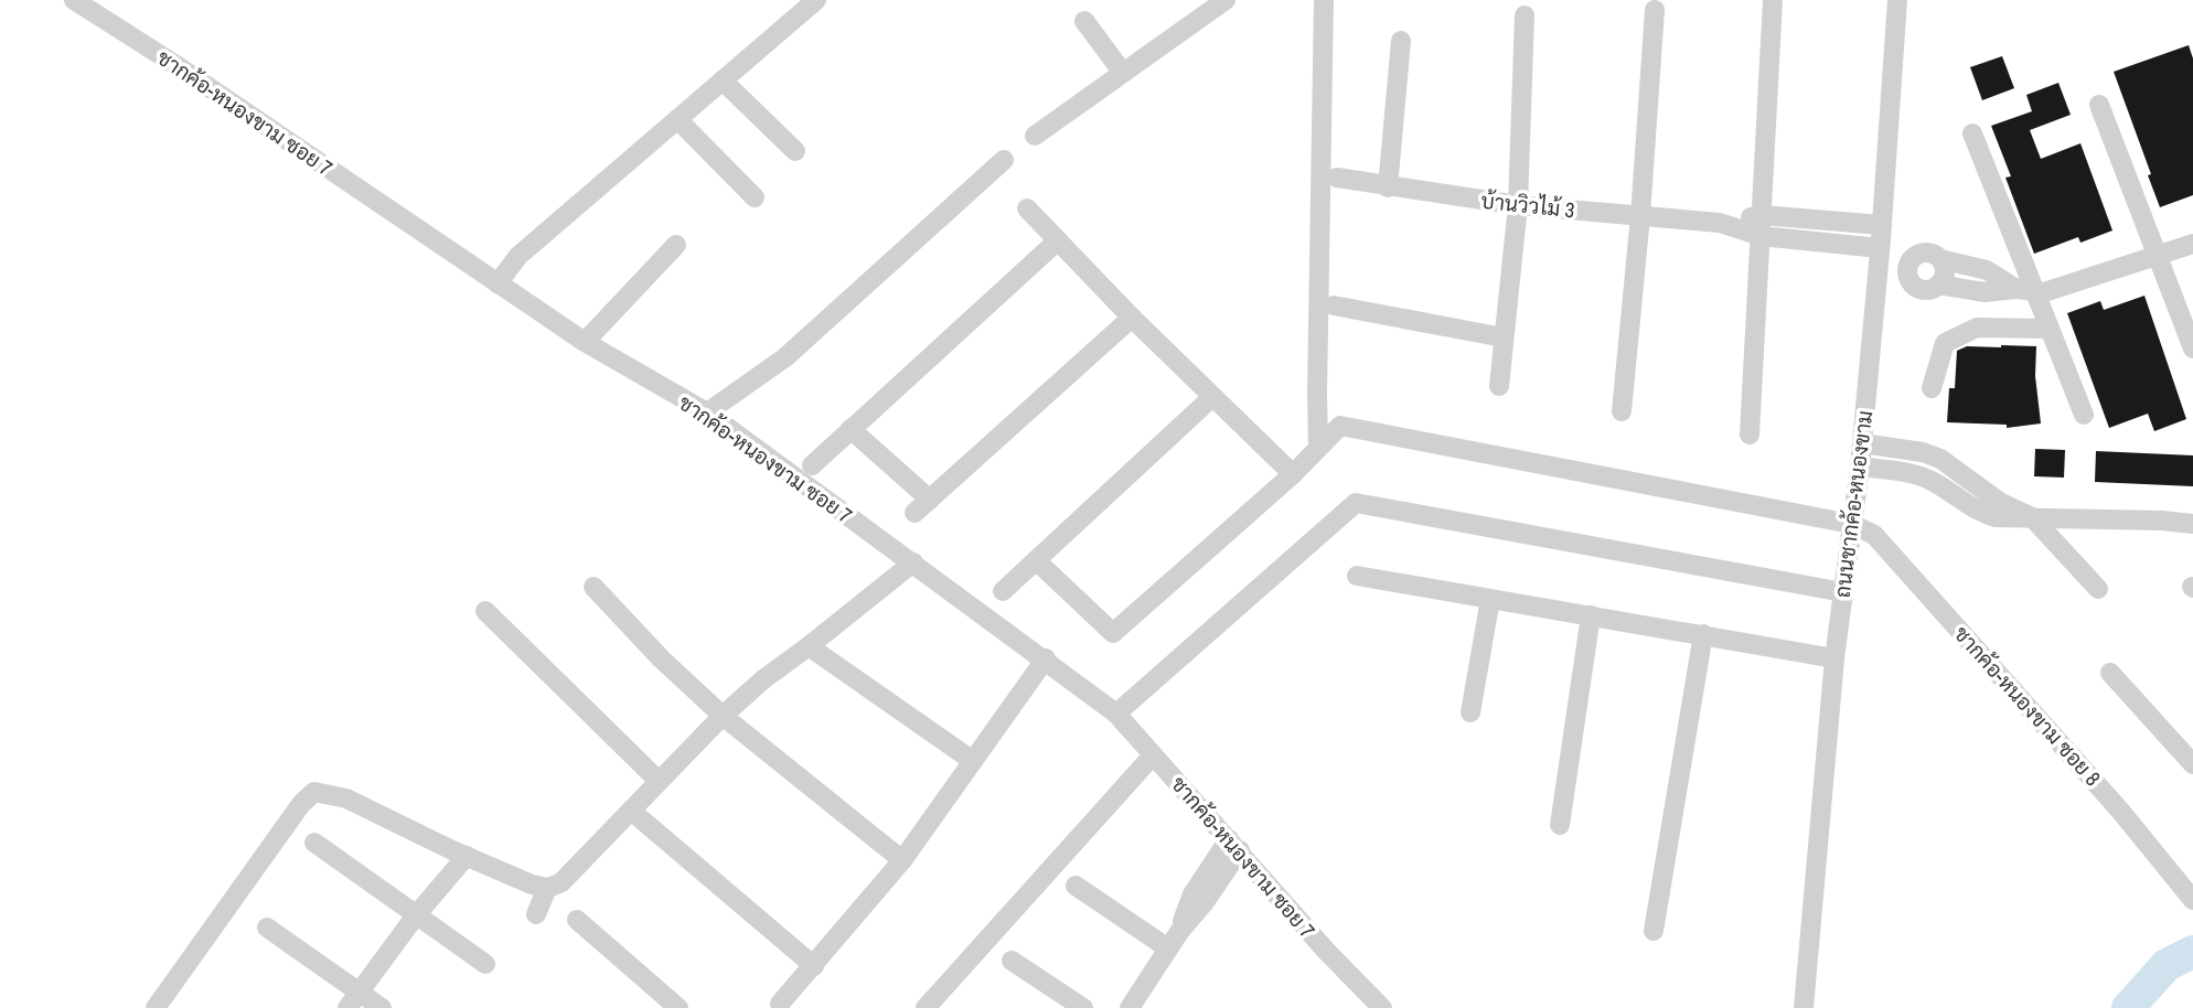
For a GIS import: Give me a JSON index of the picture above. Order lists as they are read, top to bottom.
{
  "streets": {
    "street": [
      "ชากค้อ-หนองขาม ซอย 7",
      "บ้านวิวไม้ 3",
      "ถนนชากค้อ-หนองขาม",
      "ชากค้อ-หนองขาม ซอย 8"
    ]
  },
  "crossings": [
    ["บ้านวิวไม้ 3", "ถนนชากค้อ-หนองขาม"],
    ["ถนนชากค้อ-หนองขาม", "ชากค้อ-หนองขาม ซอย 8"]
  ]
}
